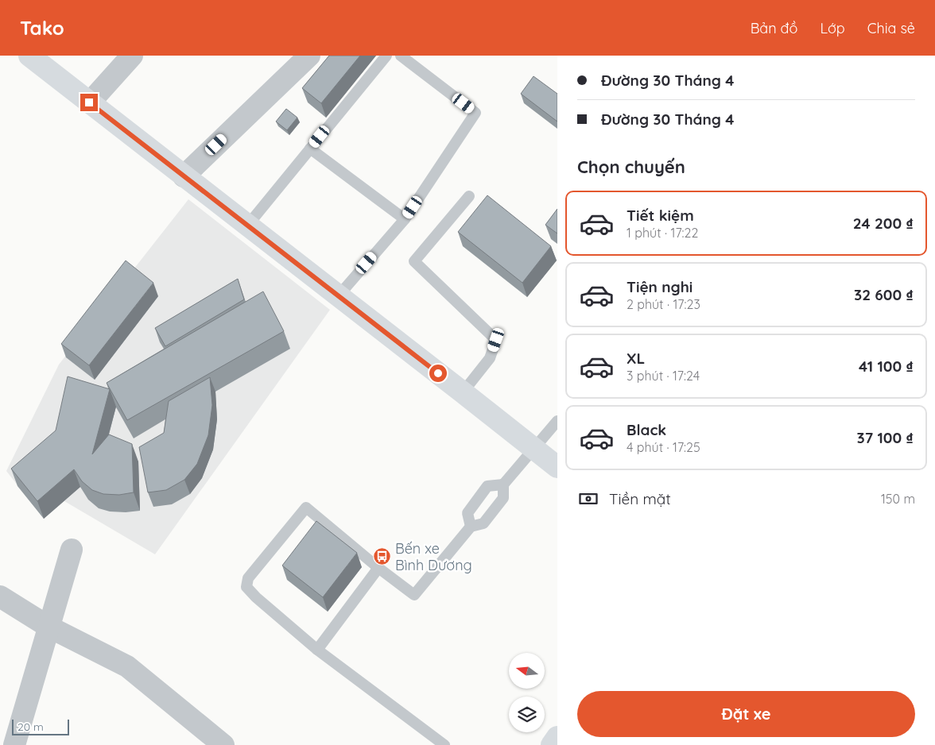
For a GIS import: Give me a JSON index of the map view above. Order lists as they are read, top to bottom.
{
  "places": {
    "bus stop": ["Bến xe Bình Dương"]
  },
  "scale_bar": "20 m",
  "north": "left",
  "page": {
    "header": "Tako",
    "nav": ["Bản đồ", "Lớp", "Chia sẻ"],
    "banner": ["Đường 30 Tháng 4", "Đường 30 Tháng 4"],
    "heading": "Chọn chuyến",
    "list": [
      {
        "name": "Tiết kiệm",
        "note": "1 phút · 17:22",
        "value": "24 200 ₫"
      },
      {
        "name": "Tiện nghi",
        "note": "2 phút · 17:23",
        "value": "32 600 ₫"
      },
      {
        "name": "XL",
        "note": "3 phút · 17:24",
        "value": "41 100 ₫"
      },
      {
        "name": "Black",
        "note": "4 phút · 17:25",
        "value": "37 100 ₫"
      }
    ],
    "pay": ["Tiền mặt", "150 m"],
    "buttons": "Đặt xe",
    "scale": "20 m"
  }
}
